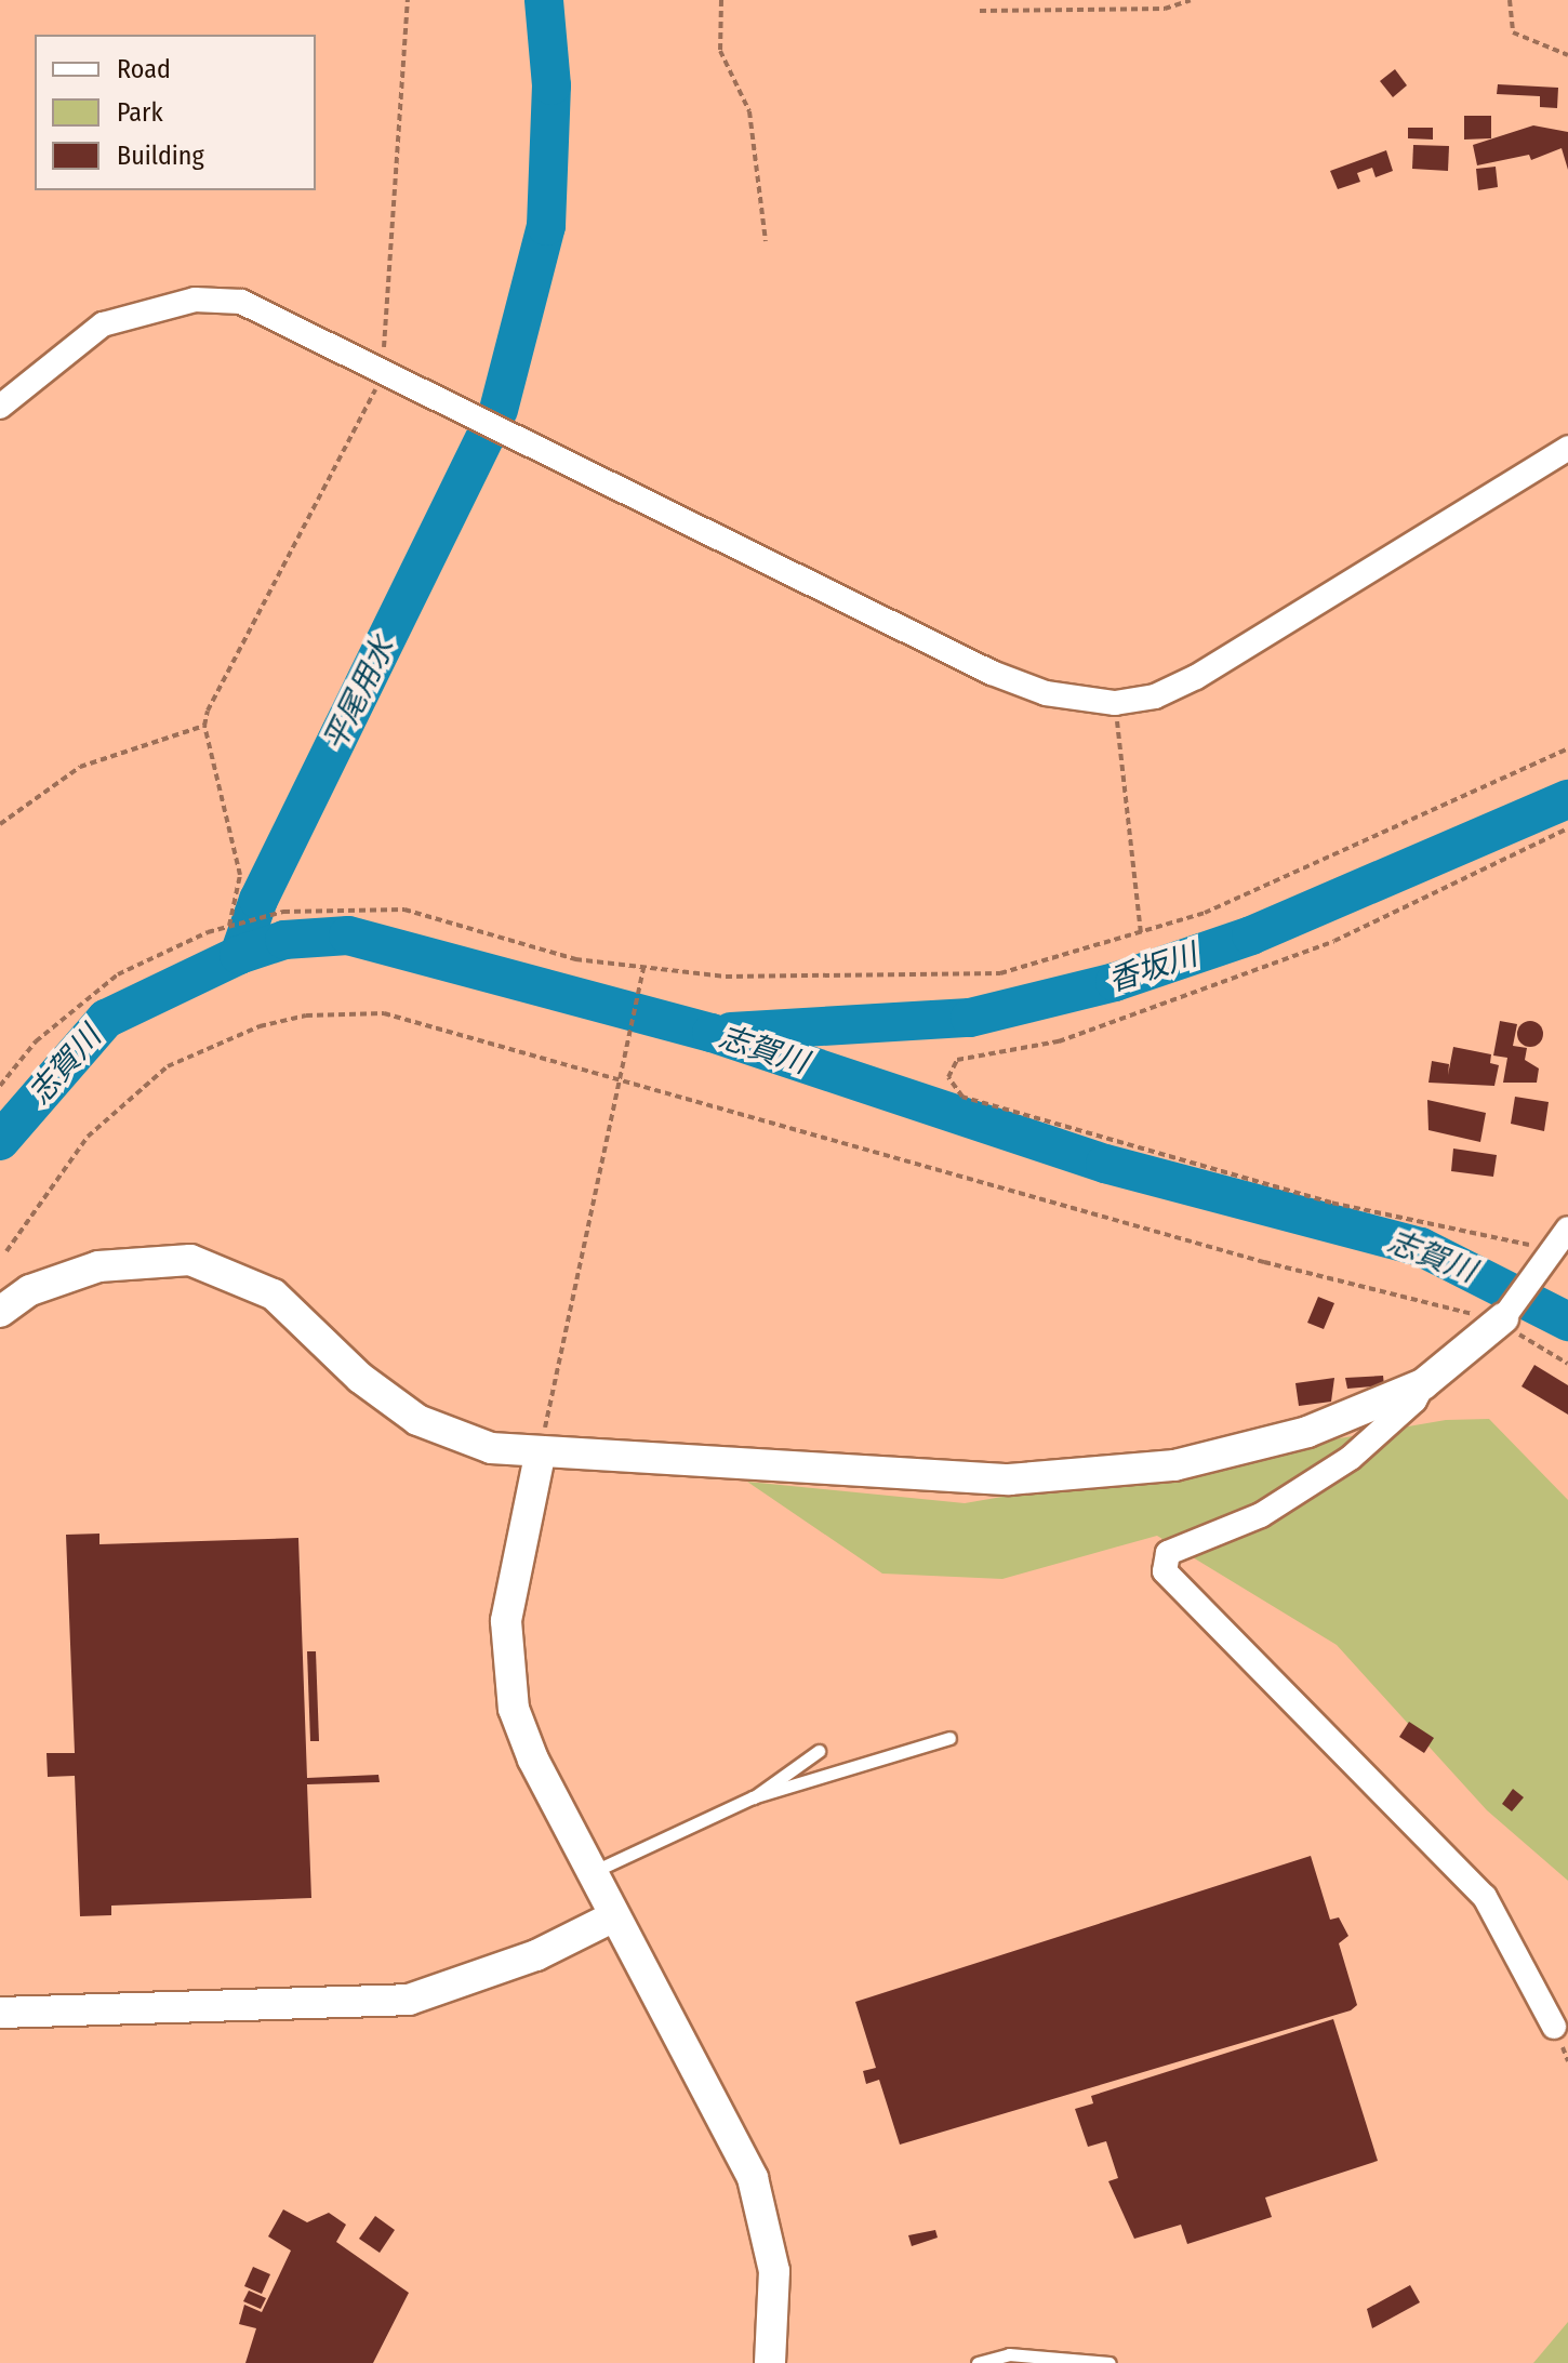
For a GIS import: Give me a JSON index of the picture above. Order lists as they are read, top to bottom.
{
  "water": ["平尾用水", "香坂川", "志賀川"],
  "legend": ["Road", "Park", "Building"]
}
